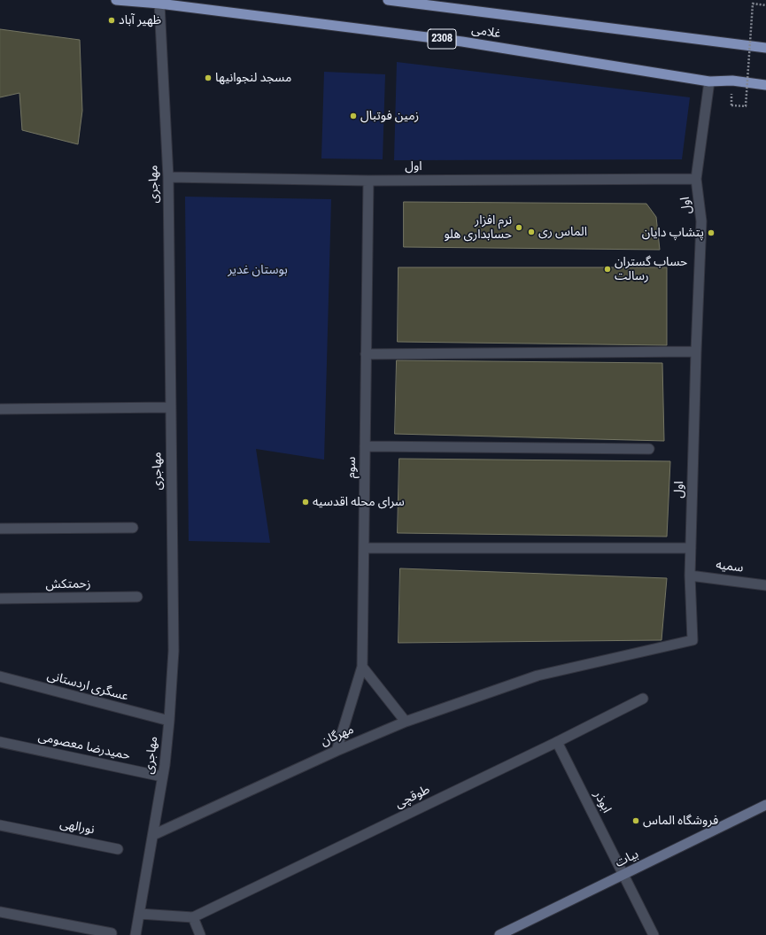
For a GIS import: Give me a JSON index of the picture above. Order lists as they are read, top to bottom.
{
  "streets": {
    "main road": ["غلامی", "2308", "بیات"],
    "street": [
      "اول",
      "مهاجری",
      "سوم",
      "سمیه",
      "زحمتکش",
      "عسگری اردستانی",
      "مهرگان",
      "حمیدرضا معصومی",
      "طوقچی",
      "ابوذر",
      "نورالهی"
    ]
  },
  "crossings": [
    ["غلامی", "مهاجری"],
    ["اول", "مهاجری"],
    ["اول", "سوم"],
    ["اول", "سمیه"],
    ["اول", "مهرگان"],
    ["مهاجری", "عسگری اردستانی"],
    ["مهاجری", "مهرگان"],
    ["مهاجری", "حمیدرضا معصومی"],
    ["سوم", "مهرگان"],
    ["طوقچی", "ابوذر"],
    ["ابوذر", "بیات"]
  ],
  "parks": ["بوستان غدیر"],
  "places": [
    "ظهیر آباد",
    "مسجد لنجوانیها",
    "زمین فوتبال",
    "نرم افزار حسابداری هلو",
    "الماس ری",
    "پتشاپ دایان",
    "حساب گستران رسالت",
    "سرای محله اقدسیه",
    "فروشگاه الماس"
  ]
}
